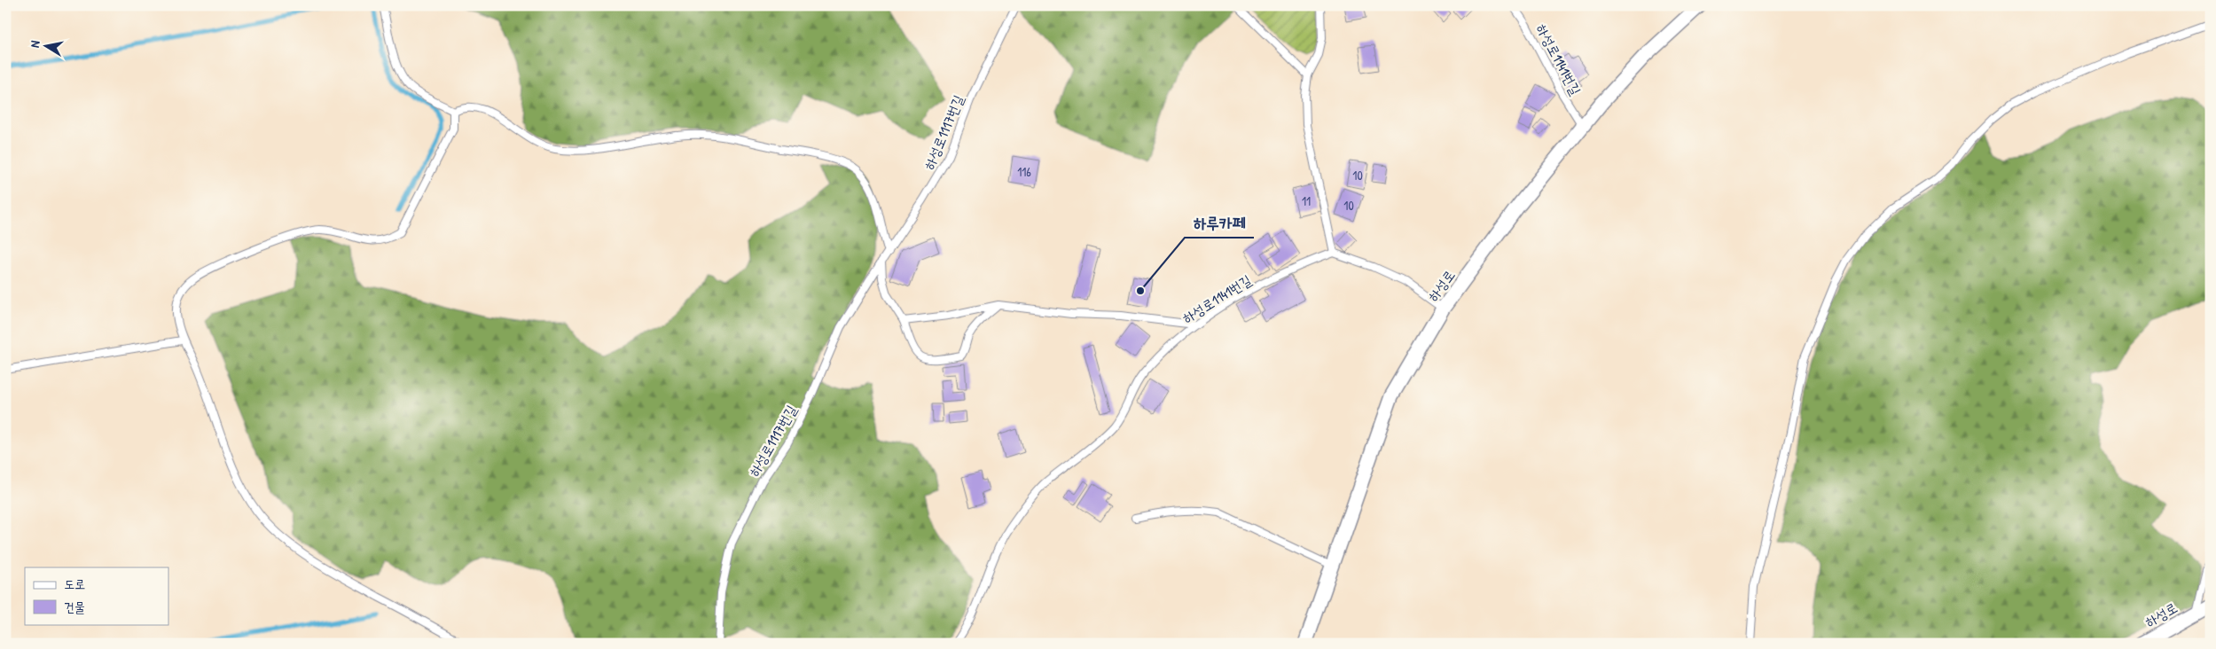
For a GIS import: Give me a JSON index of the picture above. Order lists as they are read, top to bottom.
{
  "streets": {
    "street": ["하성로"],
    "lane": ["하성로1141번길", "하성로1117번길"]
  },
  "crossings": [
    ["하성로1141번길", "하성로"]
  ],
  "places": ["하루카페"],
  "house_numbers": [
    "116",
    "10",
    "11",
    "10"
  ],
  "legend": ["도로", "건물"],
  "north": "left"
}
